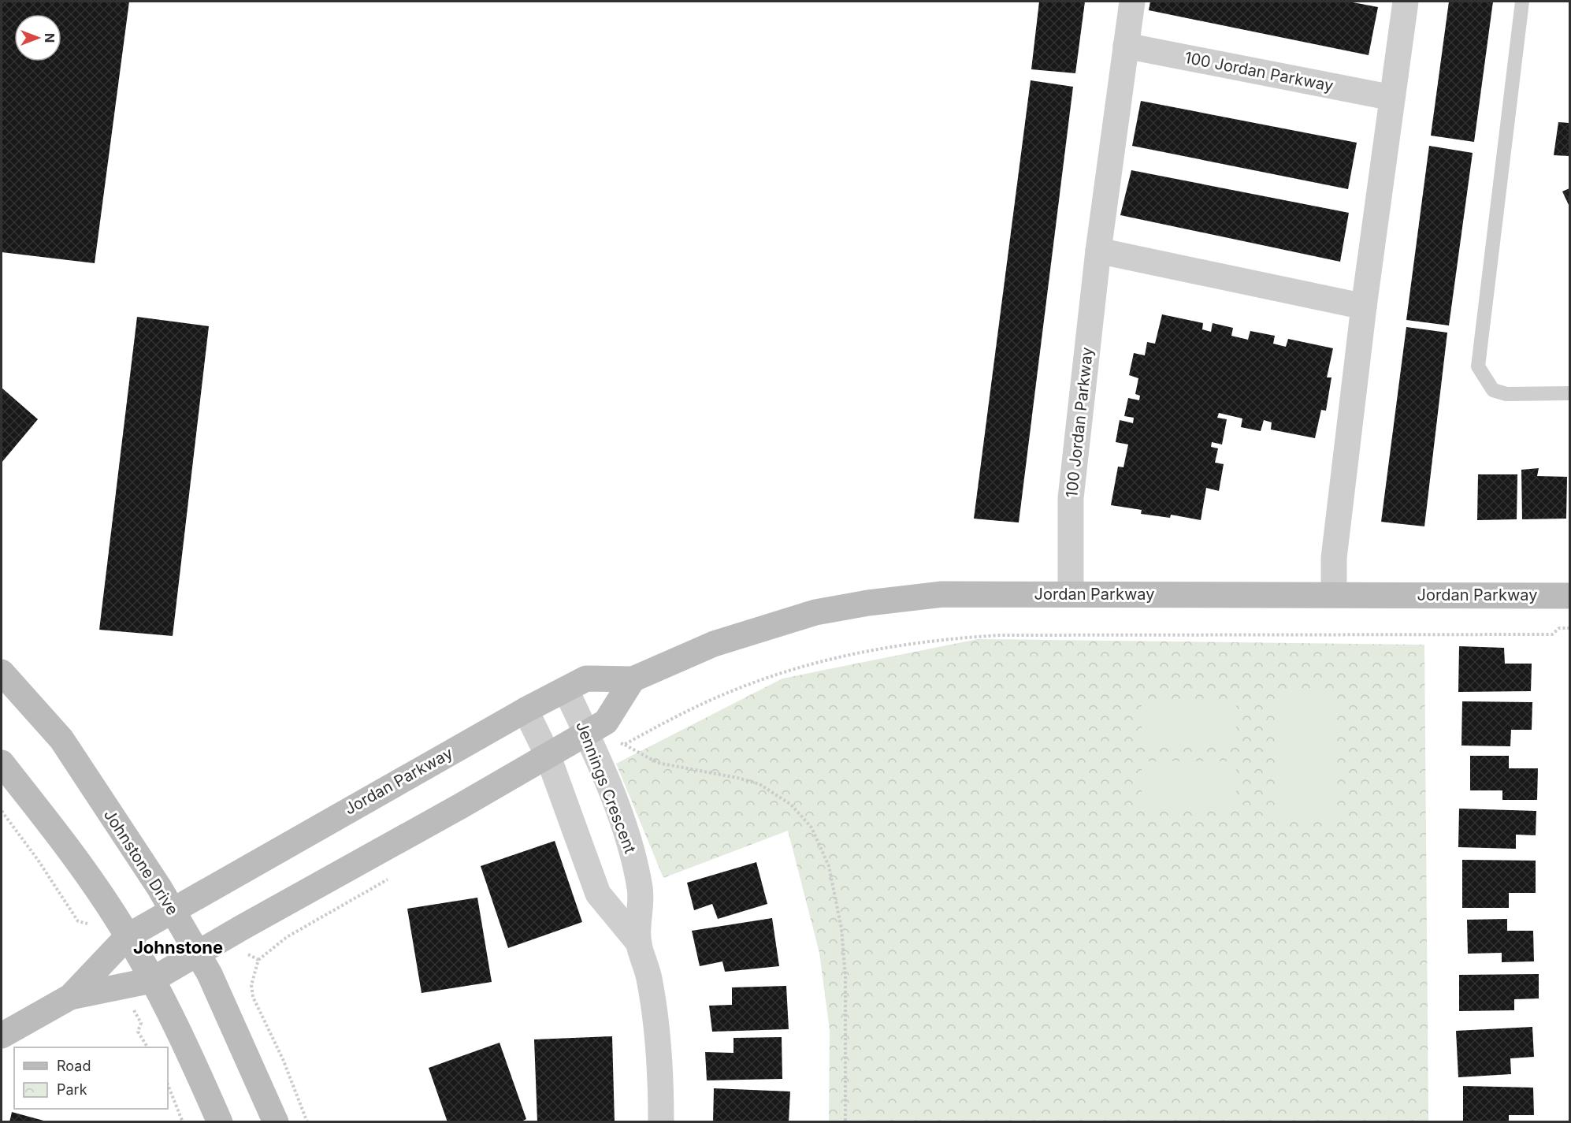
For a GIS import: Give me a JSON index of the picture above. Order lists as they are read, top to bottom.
{
  "streets": {
    "street": [
      "100 Jordan Parkway",
      "Jordan Parkway",
      "Jennings Crescent",
      "Johnstone Drive"
    ]
  },
  "crossings": [
    ["100 Jordan Parkway", "Jordan Parkway"],
    ["Jordan Parkway", "Jennings Crescent"],
    ["Jordan Parkway", "Johnstone Drive"]
  ],
  "districts": ["Johnstone"],
  "legend": ["Road", "Park"],
  "north": "right"
}
